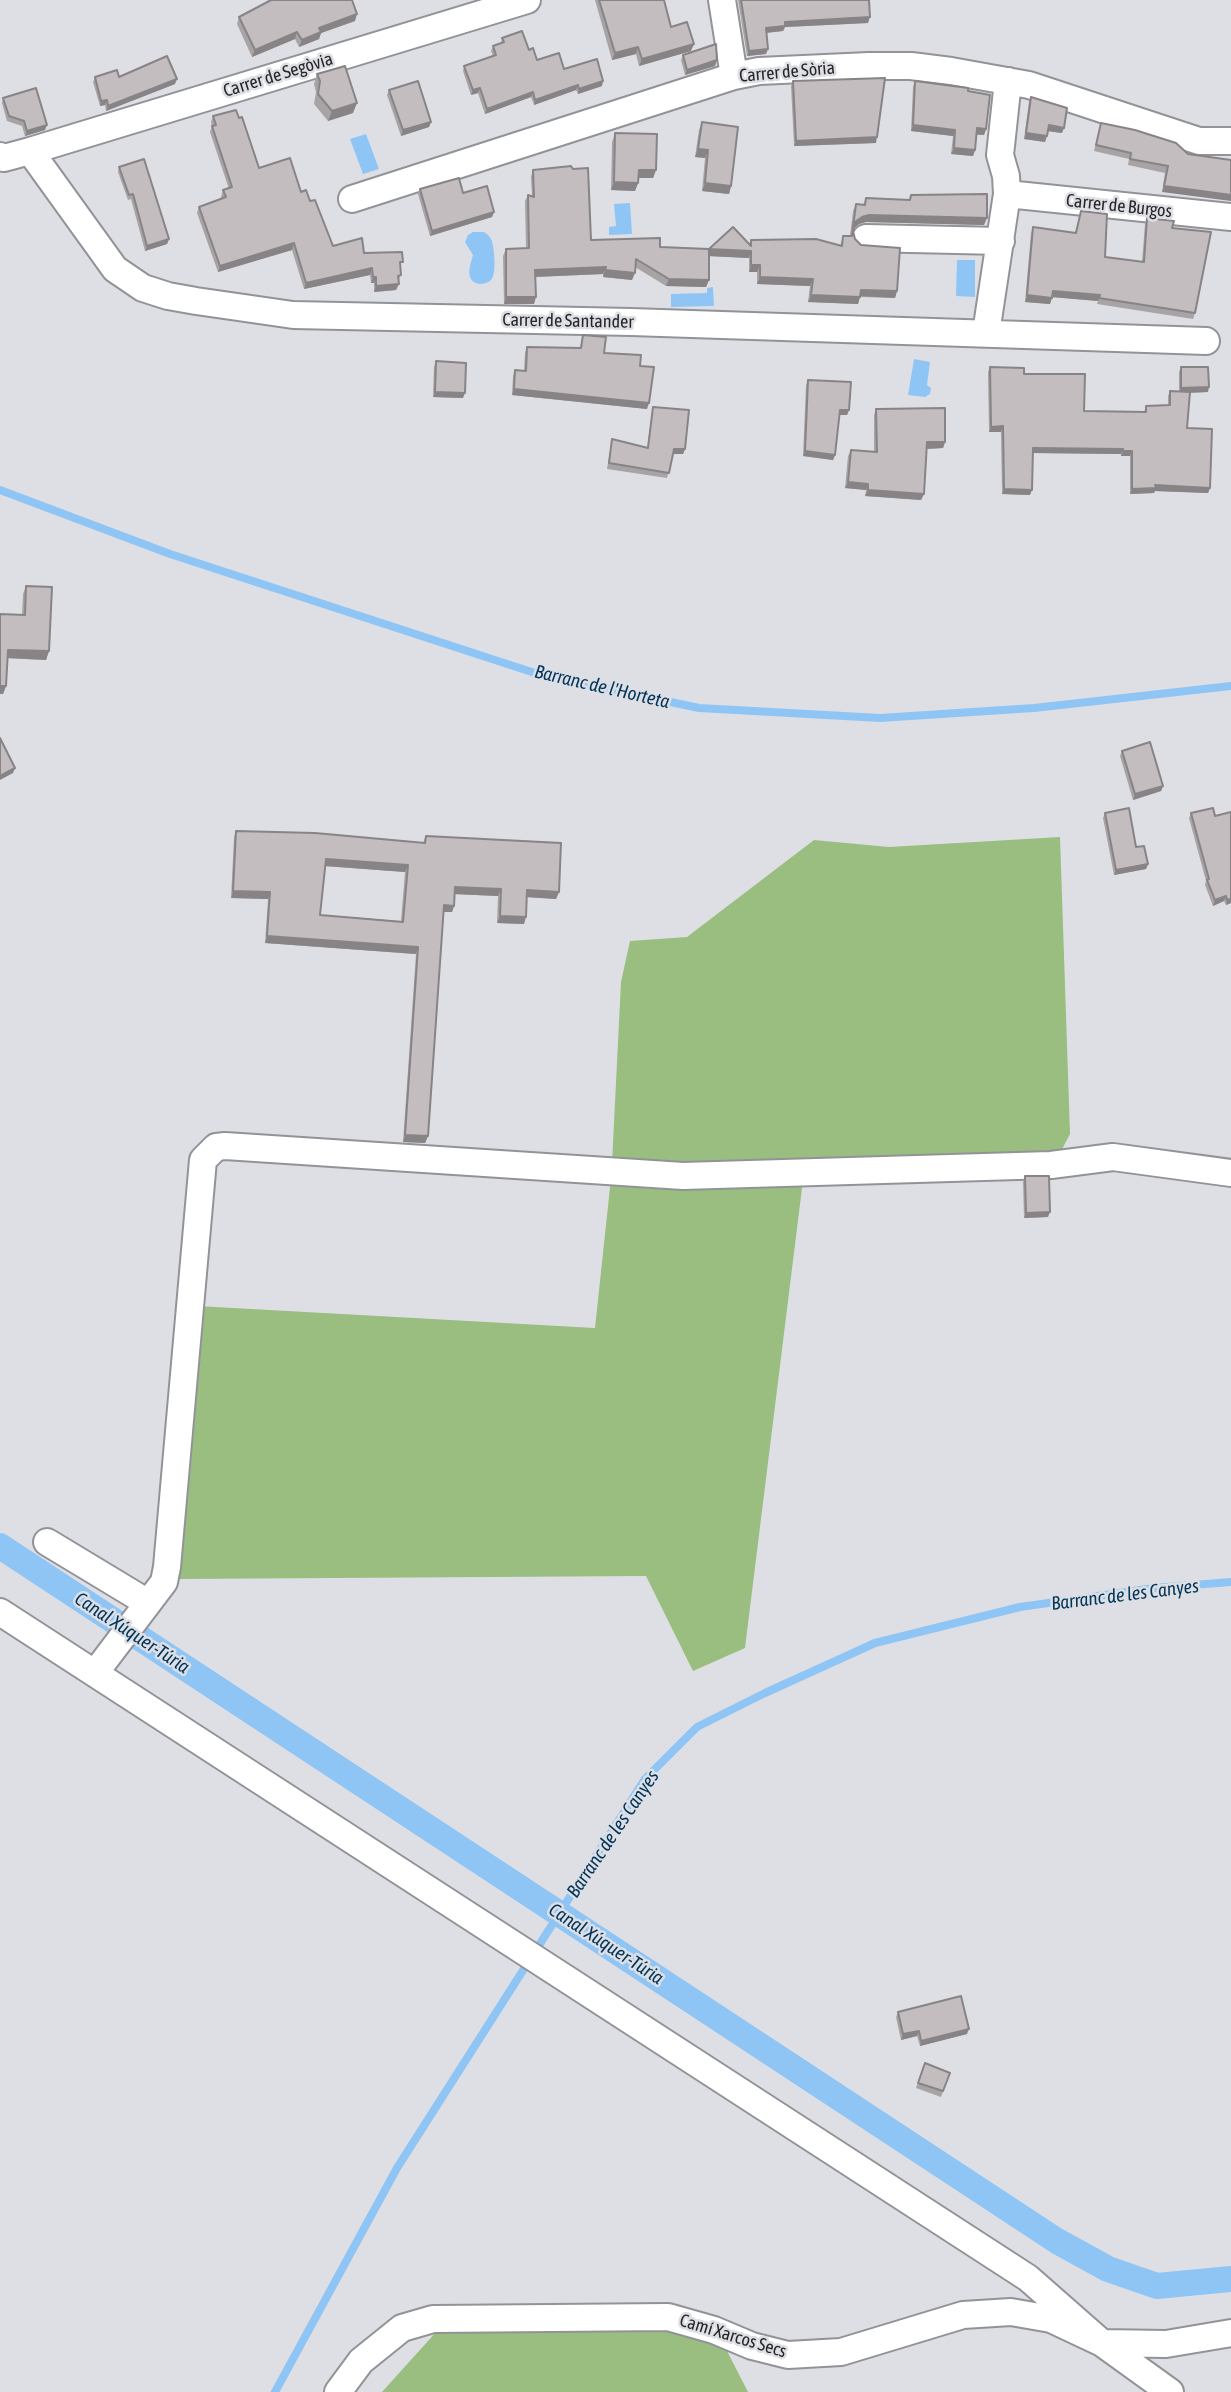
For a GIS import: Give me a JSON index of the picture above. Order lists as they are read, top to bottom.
{
  "streets": {
    "street": [
      "Carrer de Sòria",
      "Carrer de Segòvia",
      "Carrer de Burgos",
      "Carrer de Santander",
      "Camí Xarcos Secs"
    ]
  },
  "crossings": [
    ["Carrer de Segòvia", "Carrer de Santander"]
  ],
  "water": ["Barranc de l'Horteta", "Barranc de les Canyes", "Canal Xúquer-Túria"]
}
